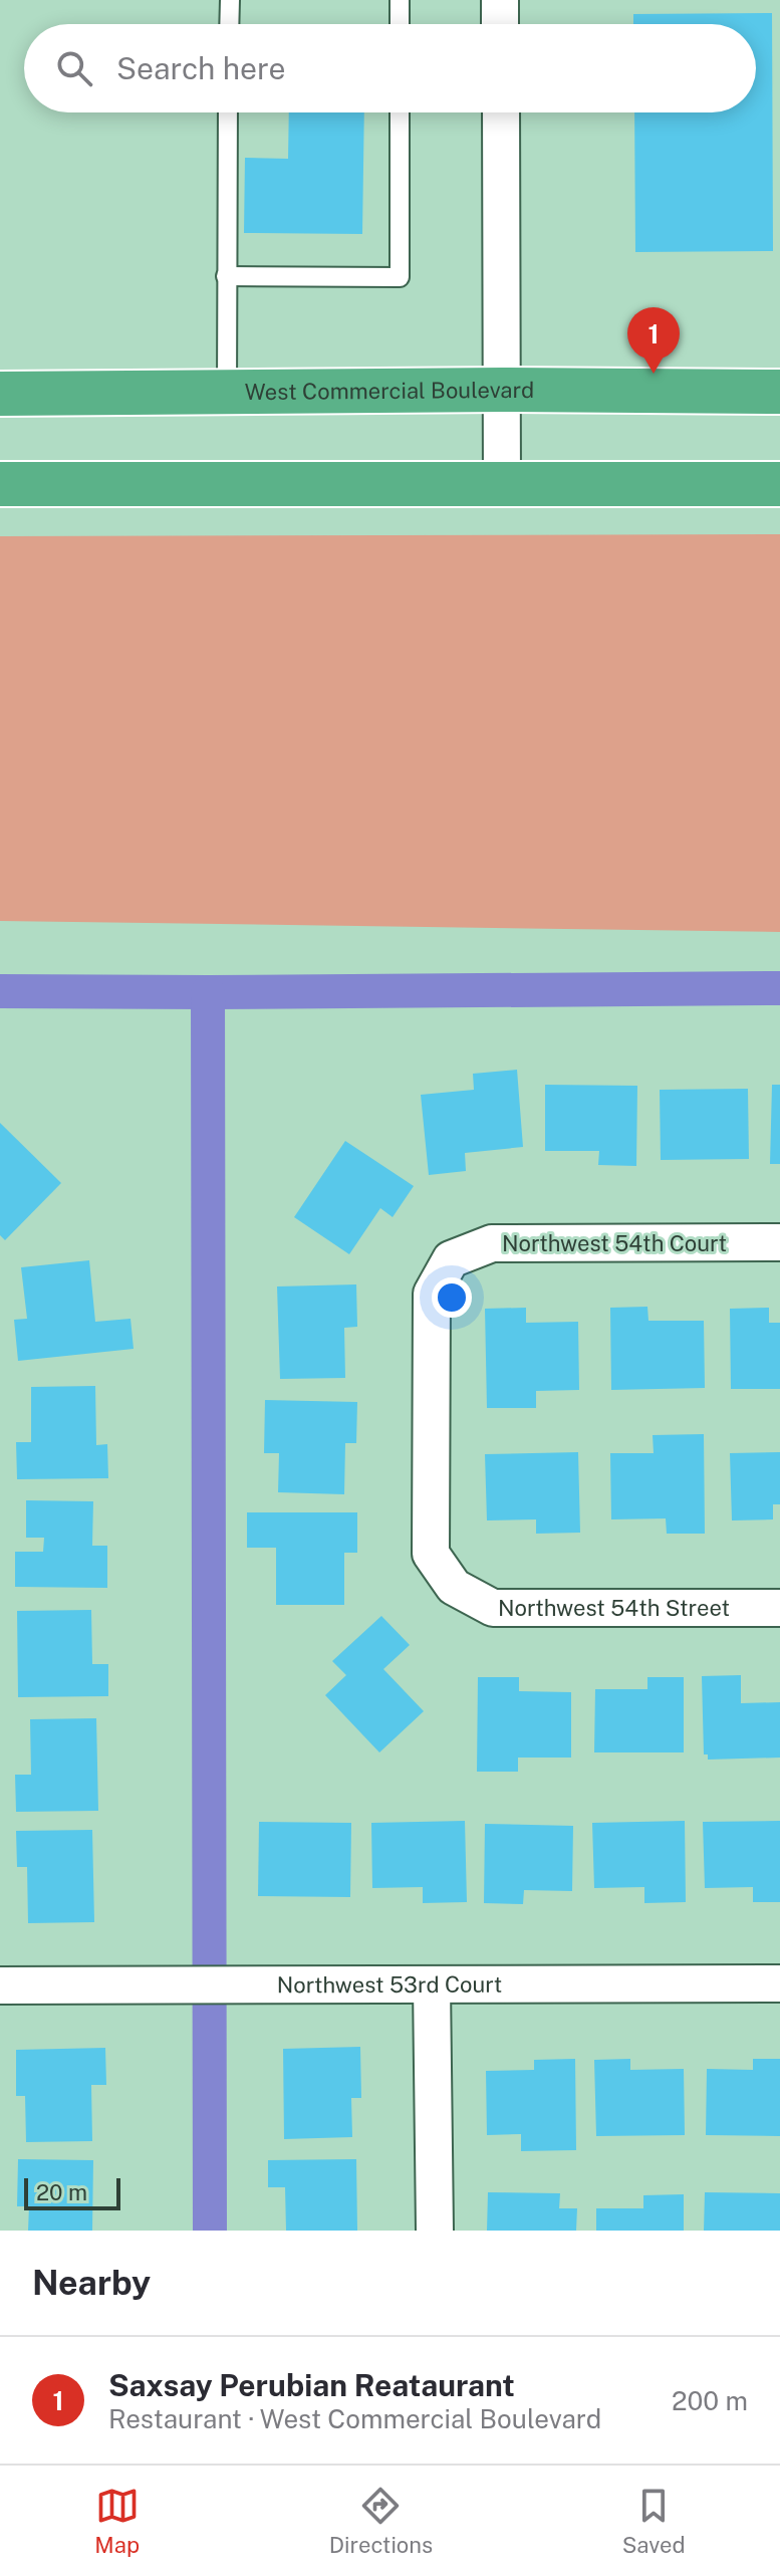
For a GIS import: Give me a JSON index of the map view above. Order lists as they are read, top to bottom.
{
  "streets": {
    "highway": ["West Commercial Boulevard"],
    "street": ["Northwest 54th Court", "Northwest 54th Street", "Northwest 53rd Court"]
  },
  "crossings": [
    ["Northwest 54th Court", "Northwest 54th Street"]
  ],
  "scale_bar": "20 m",
  "page": {
    "search": "Search here",
    "pins": "1",
    "scale": "20 m",
    "heading": "Nearby",
    "list": [
      {
        "mark": "1",
        "name": "Saxsay Perubian Reataurant",
        "note": "Restaurant · West Commercial Boulevard",
        "value": "200 m"
      }
    ],
    "nav": ["Map", "Directions", "Saved"]
  }
}
